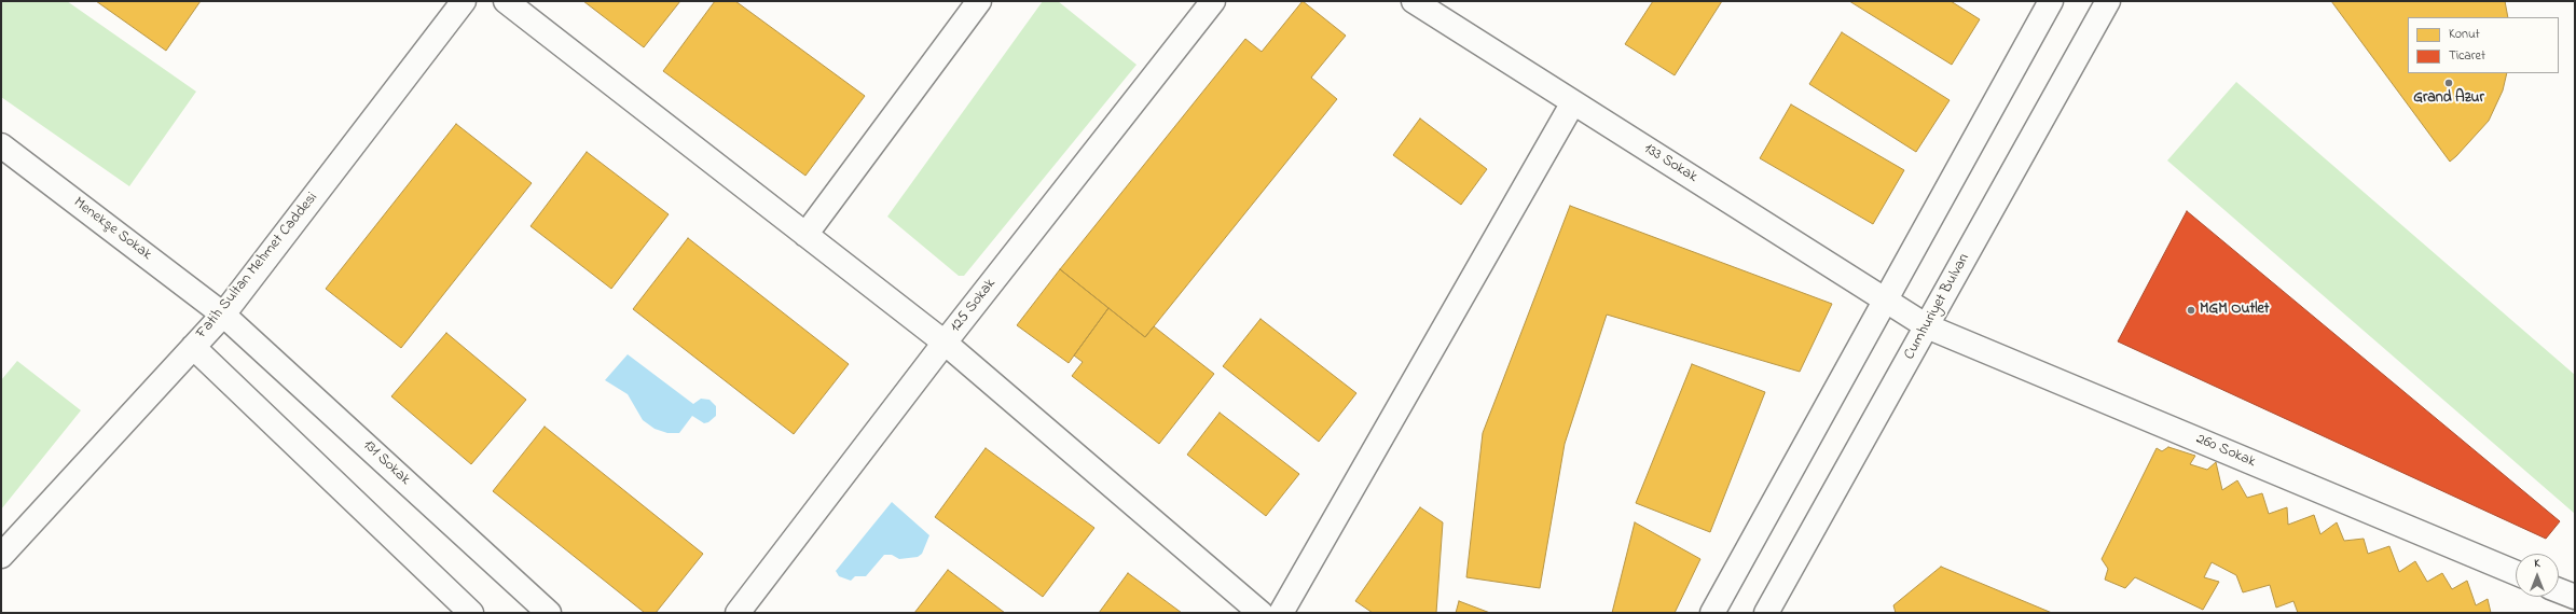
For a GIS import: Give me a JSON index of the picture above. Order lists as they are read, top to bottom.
{
  "streets": {
    "street": [
      "133 Sokak",
      "Menekşe Sokak",
      "Fatih Sultan Mehmet Caddesi",
      "125 Sokak",
      "Cumhuriyet Bulvarı",
      "260 Sokak",
      "131 Sokak"
    ]
  },
  "crossings": [
    ["133 Sokak", "Cumhuriyet Bulvarı"],
    ["133 Sokak", "260 Sokak"],
    ["Menekşe Sokak", "Fatih Sultan Mehmet Caddesi"],
    ["Menekşe Sokak", "131 Sokak"],
    ["Fatih Sultan Mehmet Caddesi", "131 Sokak"],
    ["Cumhuriyet Bulvarı", "260 Sokak"]
  ],
  "places": ["Grand Azur", "MGM Outlet"],
  "legend": ["Konut", "Ticaret"],
  "north": "top"
}
